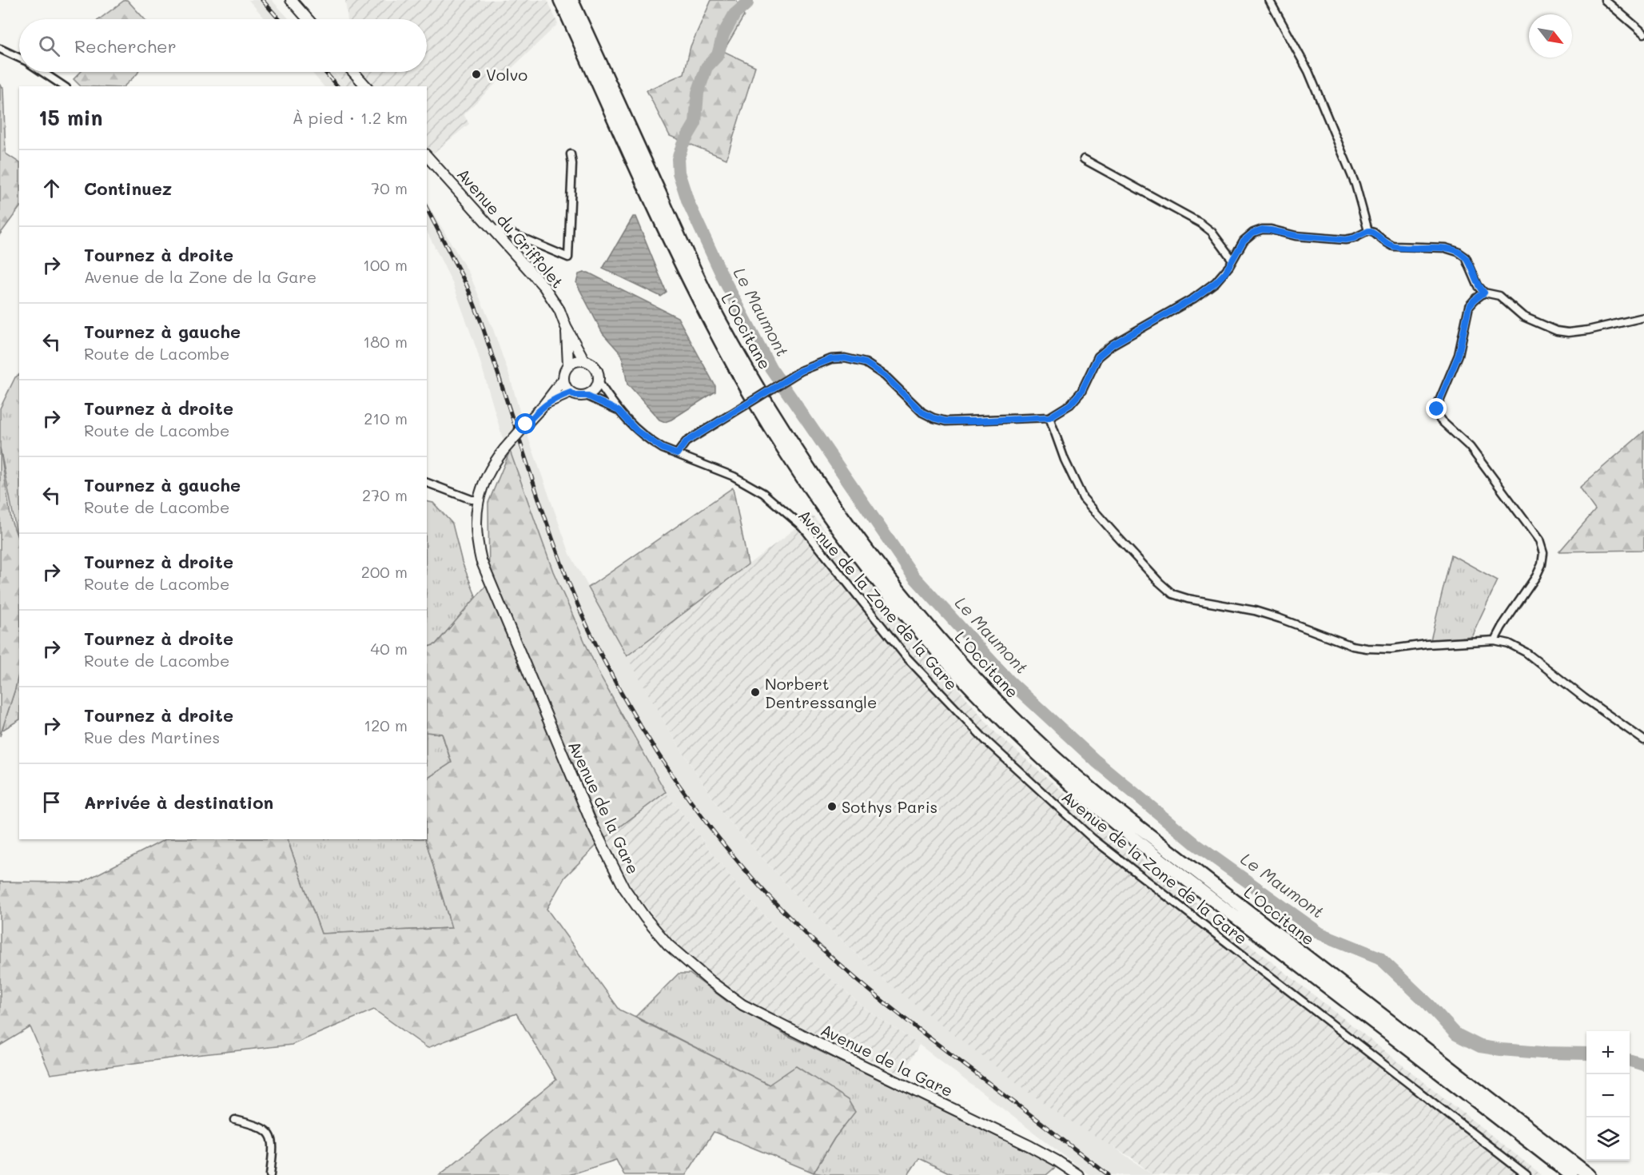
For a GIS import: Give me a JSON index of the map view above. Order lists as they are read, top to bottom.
{
  "streets": {
    "highway": ["L'Occitane"],
    "street": ["Avenue du Griffolet", "Avenue de la Zone de la Gare", "Avenue de la Gare"]
  },
  "crossings": [
    ["Avenue du Griffolet", "Avenue de la Zone de la Gare"],
    ["Avenue du Griffolet", "Avenue de la Gare"],
    ["Avenue de la Zone de la Gare", "Avenue de la Gare"]
  ],
  "water": ["Le Maumont"],
  "places": ["Volvo", "Norbert Dentressangle", "Sothys Paris"],
  "north": "bottom right",
  "page": {
    "search": "Rechercher",
    "heading": ["15 min", "À pied · 1.2 km"],
    "list": [
      ["Continuez", "70 m"],
      ["Tournez à droite", "Avenue de la Zone de la Gare", "100 m"],
      ["Tournez à gauche", "Route de Lacombe", "180 m"],
      ["Tournez à droite", "Route de Lacombe", "210 m"],
      ["Tournez à gauche", "Route de Lacombe", "270 m"],
      ["Tournez à droite", "Route de Lacombe", "200 m"],
      ["Tournez à droite", "Route de Lacombe", "40 m"],
      ["Tournez à droite", "Rue des Martines", "120 m"],
      "Arrivée à destination"
    ],
    "map_buttons": ["+", "−"]
  }
}
